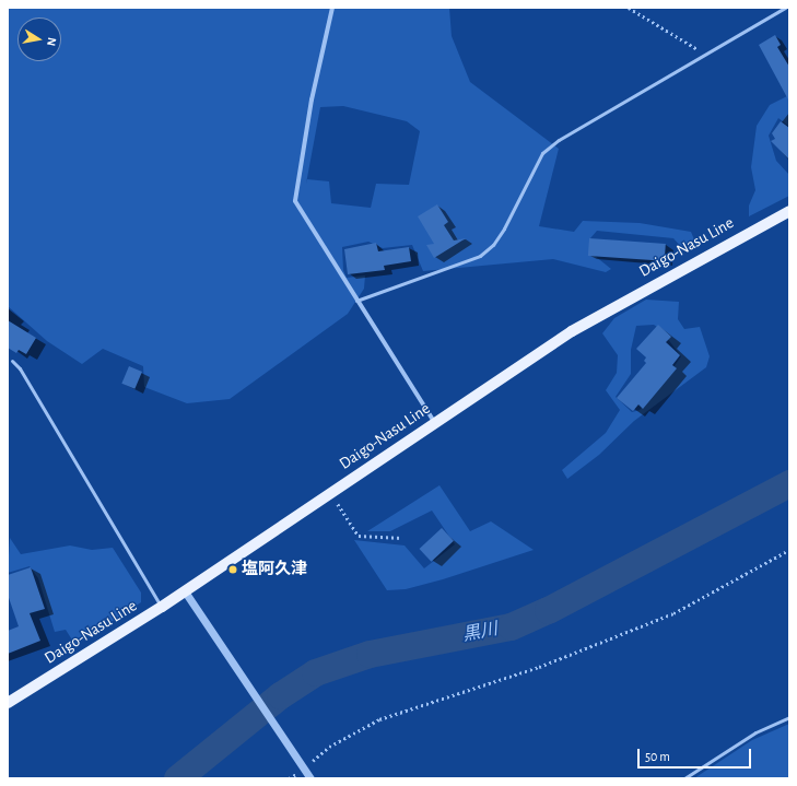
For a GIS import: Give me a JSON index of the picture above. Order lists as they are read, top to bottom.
{
  "streets": {
    "main road": ["Daigo-Nasu Line"]
  },
  "water": ["黒川"],
  "places": ["塩阿久津"],
  "scale_bar": "50 m",
  "north": "right"
}
